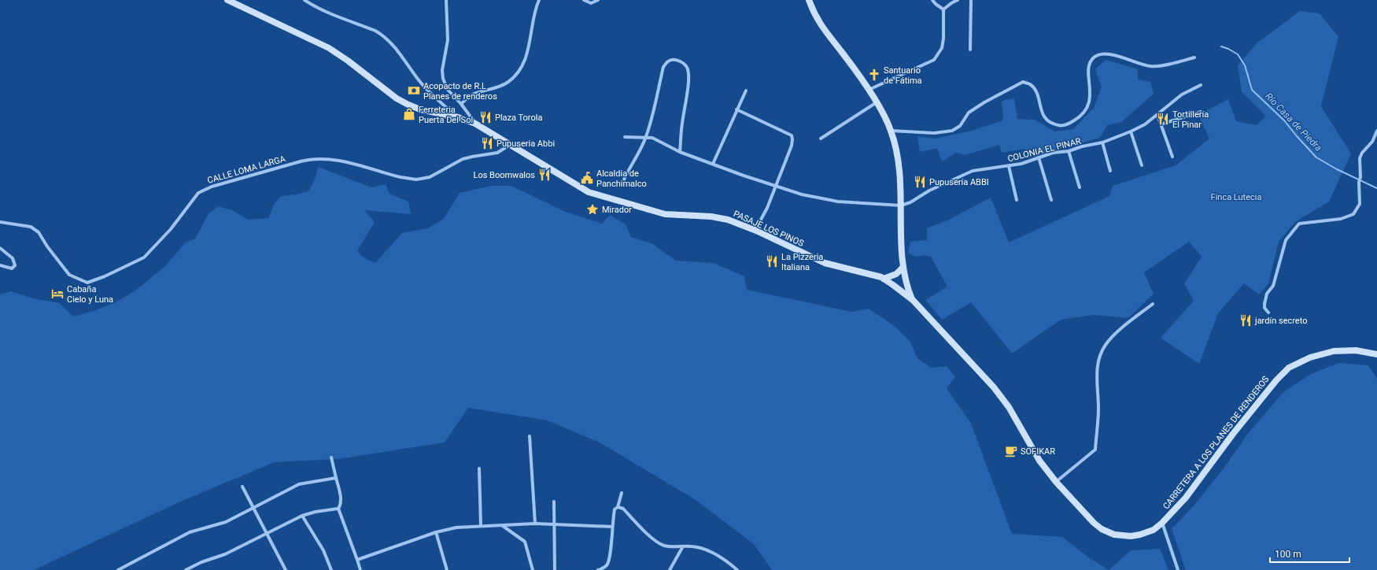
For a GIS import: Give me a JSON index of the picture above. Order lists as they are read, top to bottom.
{
  "streets": {
    "main road": ["PASAJE LOS PINOS", "CARRETERA A LOS PLANES DE RENDEROS"],
    "street": ["COLONIA EL PINAR", "CALLE LOMA LARGA"]
  },
  "crossings": [
    ["CALLE LOMA LARGA", "PASAJE LOS PINOS"],
    ["PASAJE LOS PINOS", "CARRETERA A LOS PLANES DE RENDEROS"]
  ],
  "water": ["Río Casa de Piedra"],
  "parks": ["Finca Lutecia"],
  "places": {
    "church": ["Santuario de Fátima"],
    "bank": ["Acopacto de R.L Planes de renderos"],
    "shop": ["Ferreteria Puerta Del Sol"],
    "restaurant": [
      "Plaza Torola",
      "Tortillería El Pinar",
      "Pupuseria Abbi",
      "Los Boomwalos",
      "Pupusería ABBI",
      "La Pizzeria Italiana",
      "jardín secreto"
    ],
    "public building": ["Alcaldia de Panchimalco"],
    "place": ["Mirador"],
    "hotel": ["Cabaña Cielo y Luna"],
    "cafe": ["SOFIKAR"]
  },
  "scale_bar": "100 m"
}
